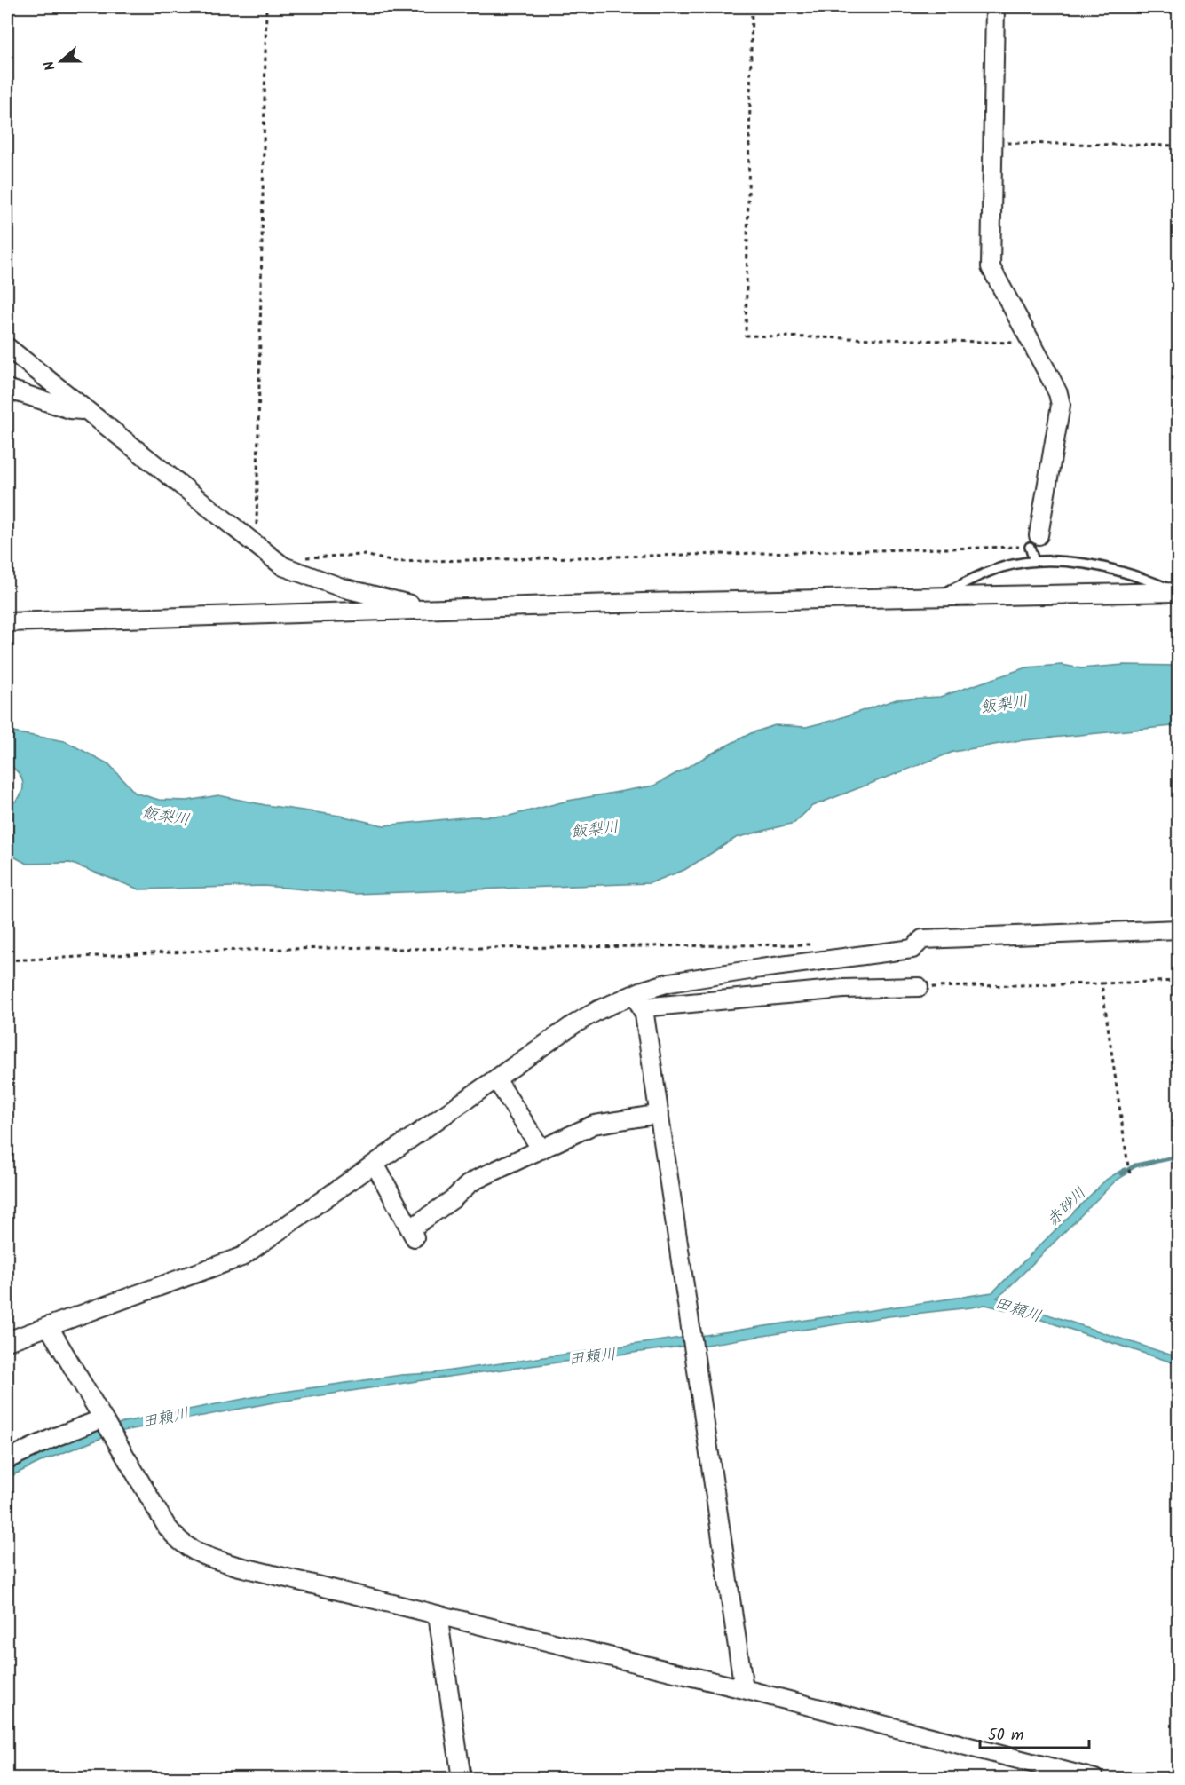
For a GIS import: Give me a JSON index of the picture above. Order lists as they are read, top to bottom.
{
  "water": ["飯梨川", "赤砂川", "田頼川"],
  "scale_bar": "50 m",
  "north": "left"
}
